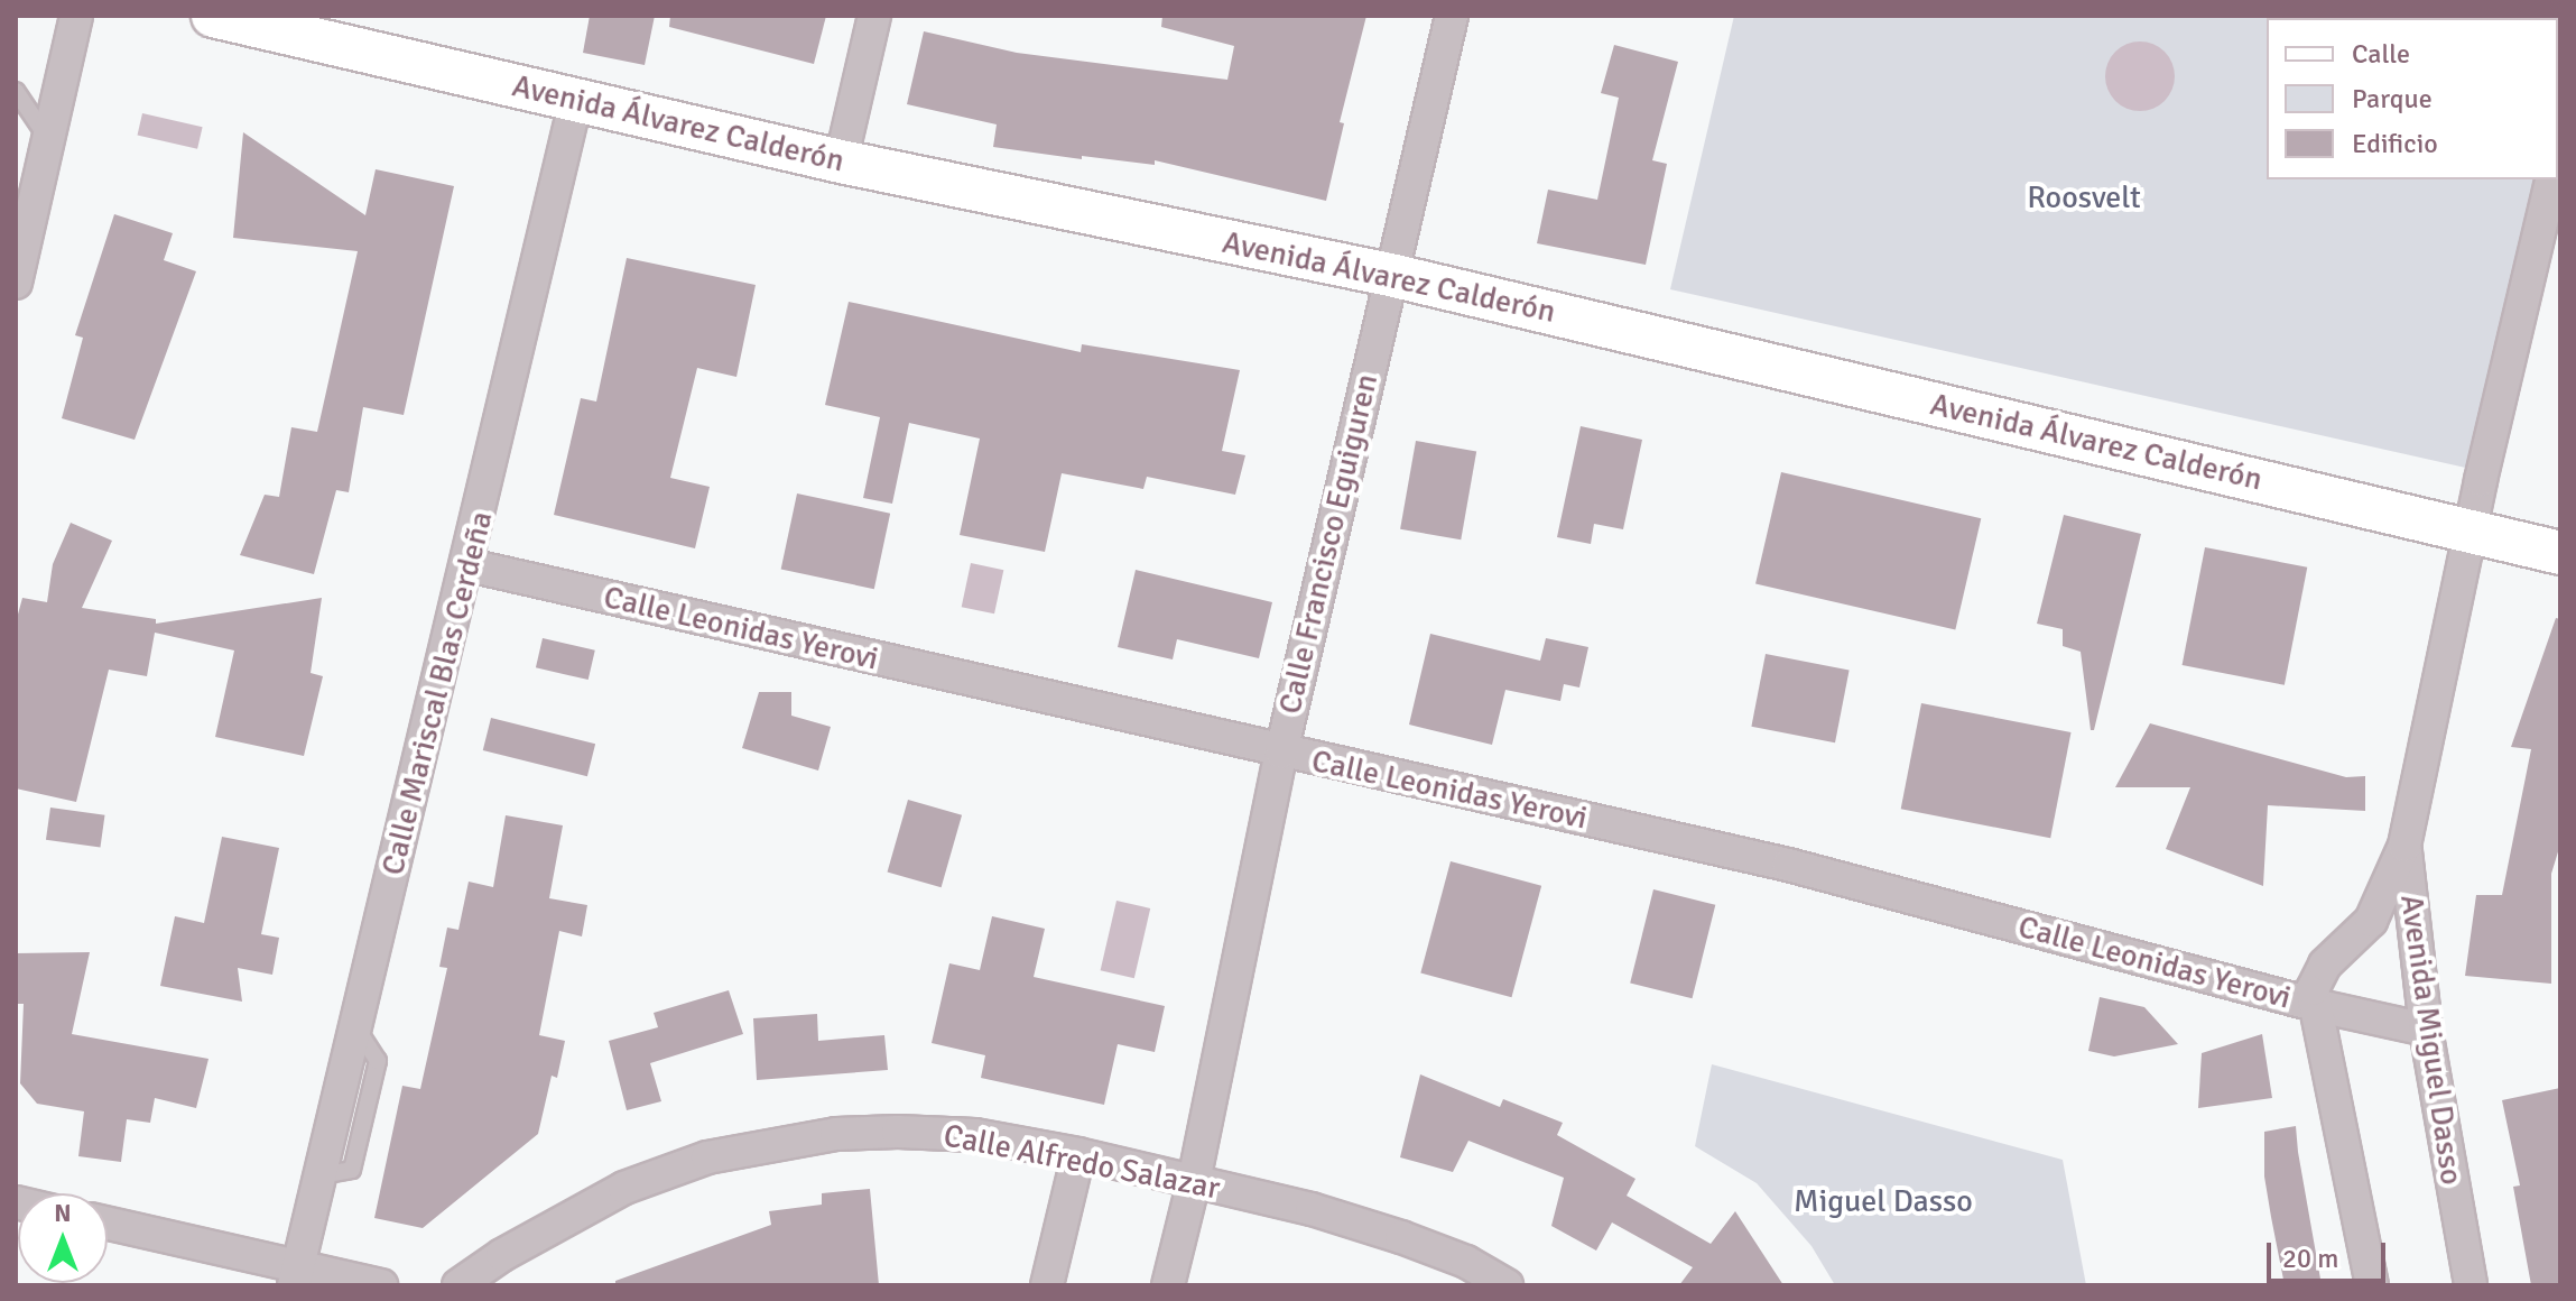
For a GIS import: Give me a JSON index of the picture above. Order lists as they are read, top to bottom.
{
  "streets": {
    "street": [
      "Avenida Álvarez Calderón",
      "Calle Francisco Eguiguren",
      "Calle Leonidas Yerovi",
      "Calle Mariscal Blas Cerdeña",
      "Avenida Miguel Dasso",
      "Calle Alfredo Salazar"
    ]
  },
  "crossings": [
    ["Avenida Álvarez Calderón", "Calle Francisco Eguiguren"],
    ["Avenida Álvarez Calderón", "Calle Mariscal Blas Cerdeña"],
    ["Avenida Álvarez Calderón", "Avenida Miguel Dasso"],
    ["Calle Francisco Eguiguren", "Calle Leonidas Yerovi"],
    ["Calle Francisco Eguiguren", "Calle Alfredo Salazar"],
    ["Calle Leonidas Yerovi", "Calle Mariscal Blas Cerdeña"],
    ["Calle Leonidas Yerovi", "Avenida Miguel Dasso"]
  ],
  "parks": ["Roosvelt", "Miguel Dasso"],
  "legend": ["Calle", "Parque", "Edificio"],
  "scale_bar": "20 m",
  "north": "top"
}
